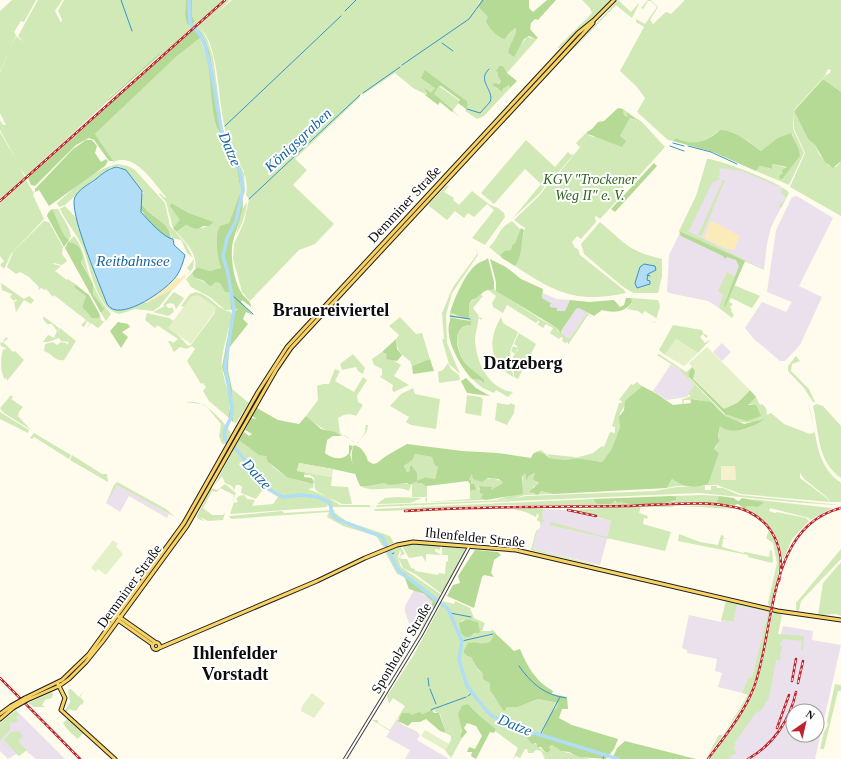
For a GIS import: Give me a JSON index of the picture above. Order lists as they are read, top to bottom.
{
  "streets": {
    "main road": ["Demminer Straße", "Ihlenfelder Straße"],
    "street": ["Sponholzer Straße"]
  },
  "crossings": [
    ["Ihlenfelder Straße", "Sponholzer Straße"]
  ],
  "districts": ["Brauereiviertel", "Datzeberg", "Ihlenfelder Vorstadt"],
  "water": ["Königsgraben", "Datze", "Reitbahnsee"],
  "parks": ["KGV \"Trockener Weg II\" e. V."],
  "north": "top right"
}
